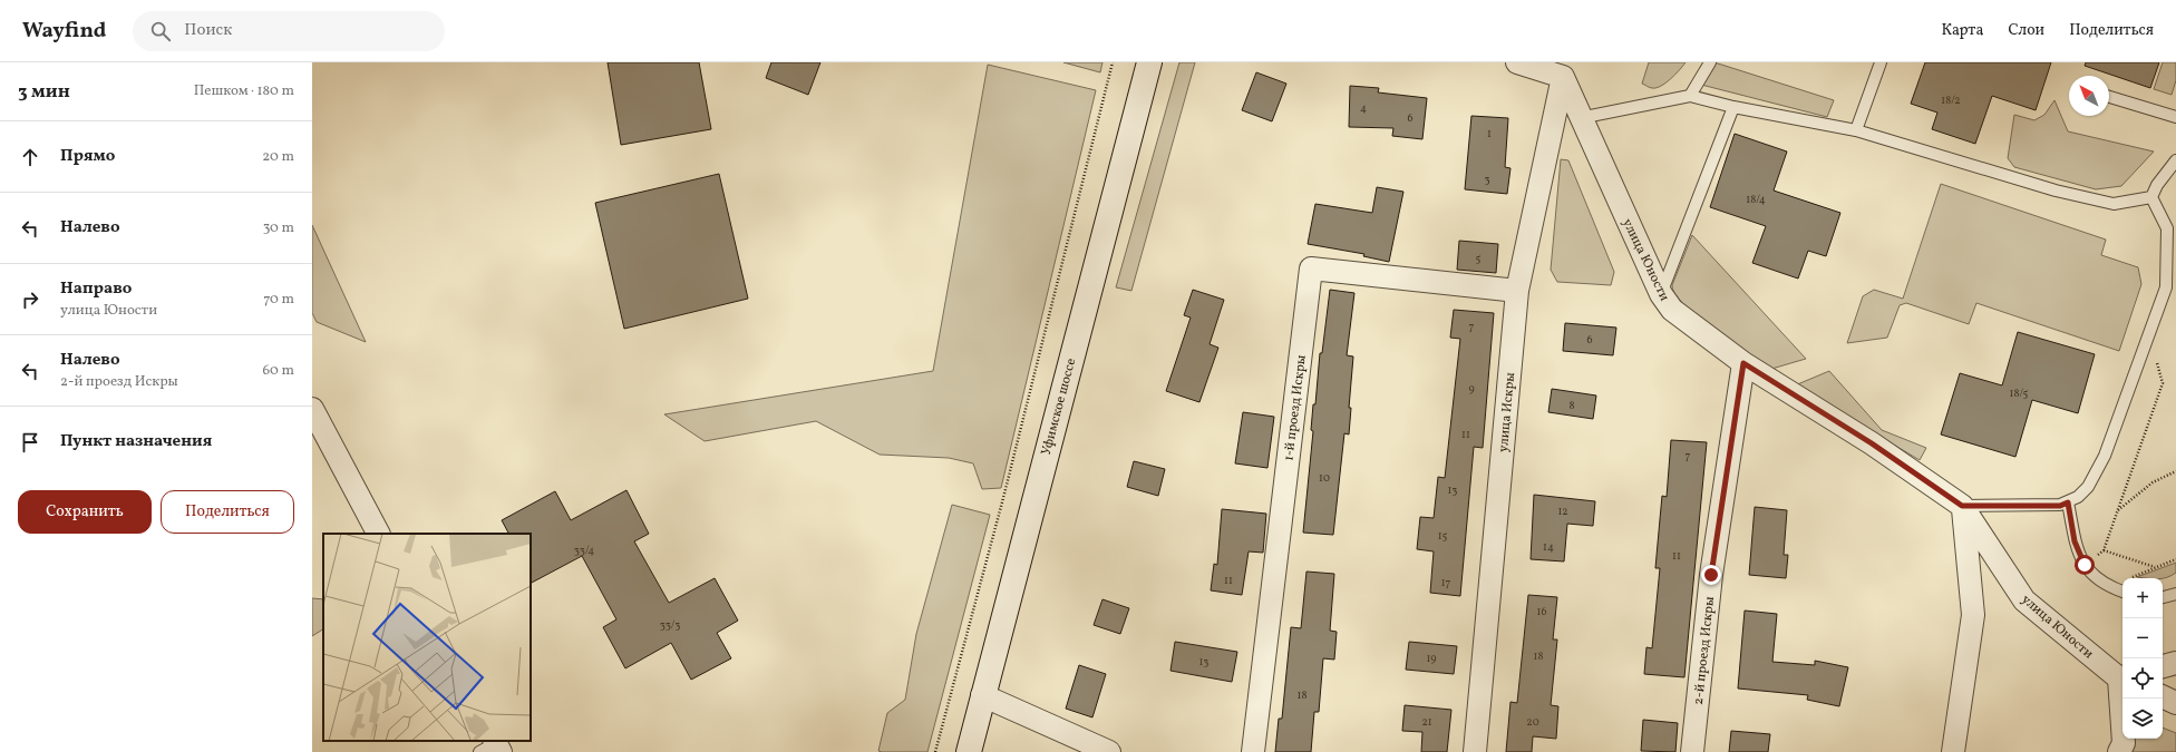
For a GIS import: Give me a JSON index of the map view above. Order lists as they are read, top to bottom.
{
  "streets": {
    "main road": ["Уфимское шоссе"],
    "street": [
      "улица Юности",
      "1-й проезд Искры",
      "улица Искры",
      "2-й проезд Искры"
    ]
  },
  "crossings": [
    ["улица Юности", "улица Искры"],
    ["улица Юности", "2-й проезд Искры"],
    ["1-й проезд Искры", "улица Искры"]
  ],
  "house_numbers": [
    "18/2",
    "4",
    "6",
    "1",
    "3",
    "18/4",
    "5",
    "7",
    "6",
    "9",
    "18/5",
    "8",
    "11",
    "7",
    "10",
    "13",
    "12",
    "15",
    "14",
    "33/4",
    "11",
    "11",
    "17",
    "16",
    "33/3",
    "18",
    "19",
    "13",
    "18",
    "21",
    "20"
  ],
  "north": "top left",
  "page": {
    "header": "Wayfind",
    "search": "Поиск",
    "nav": ["Карта", "Слои", "Поделиться"],
    "heading": ["3 мин", "Пешком · 180 m"],
    "list": [
      ["Прямо", "20 m"],
      ["Налево", "30 m"],
      ["Направо", "улица Юности", "70 m"],
      ["Налево", "2-й проезд Искры", "60 m"],
      "Пункт назначения"
    ],
    "buttons": ["Сохранить", "Поделиться"],
    "map_buttons": ["+", "−"]
  }
}
